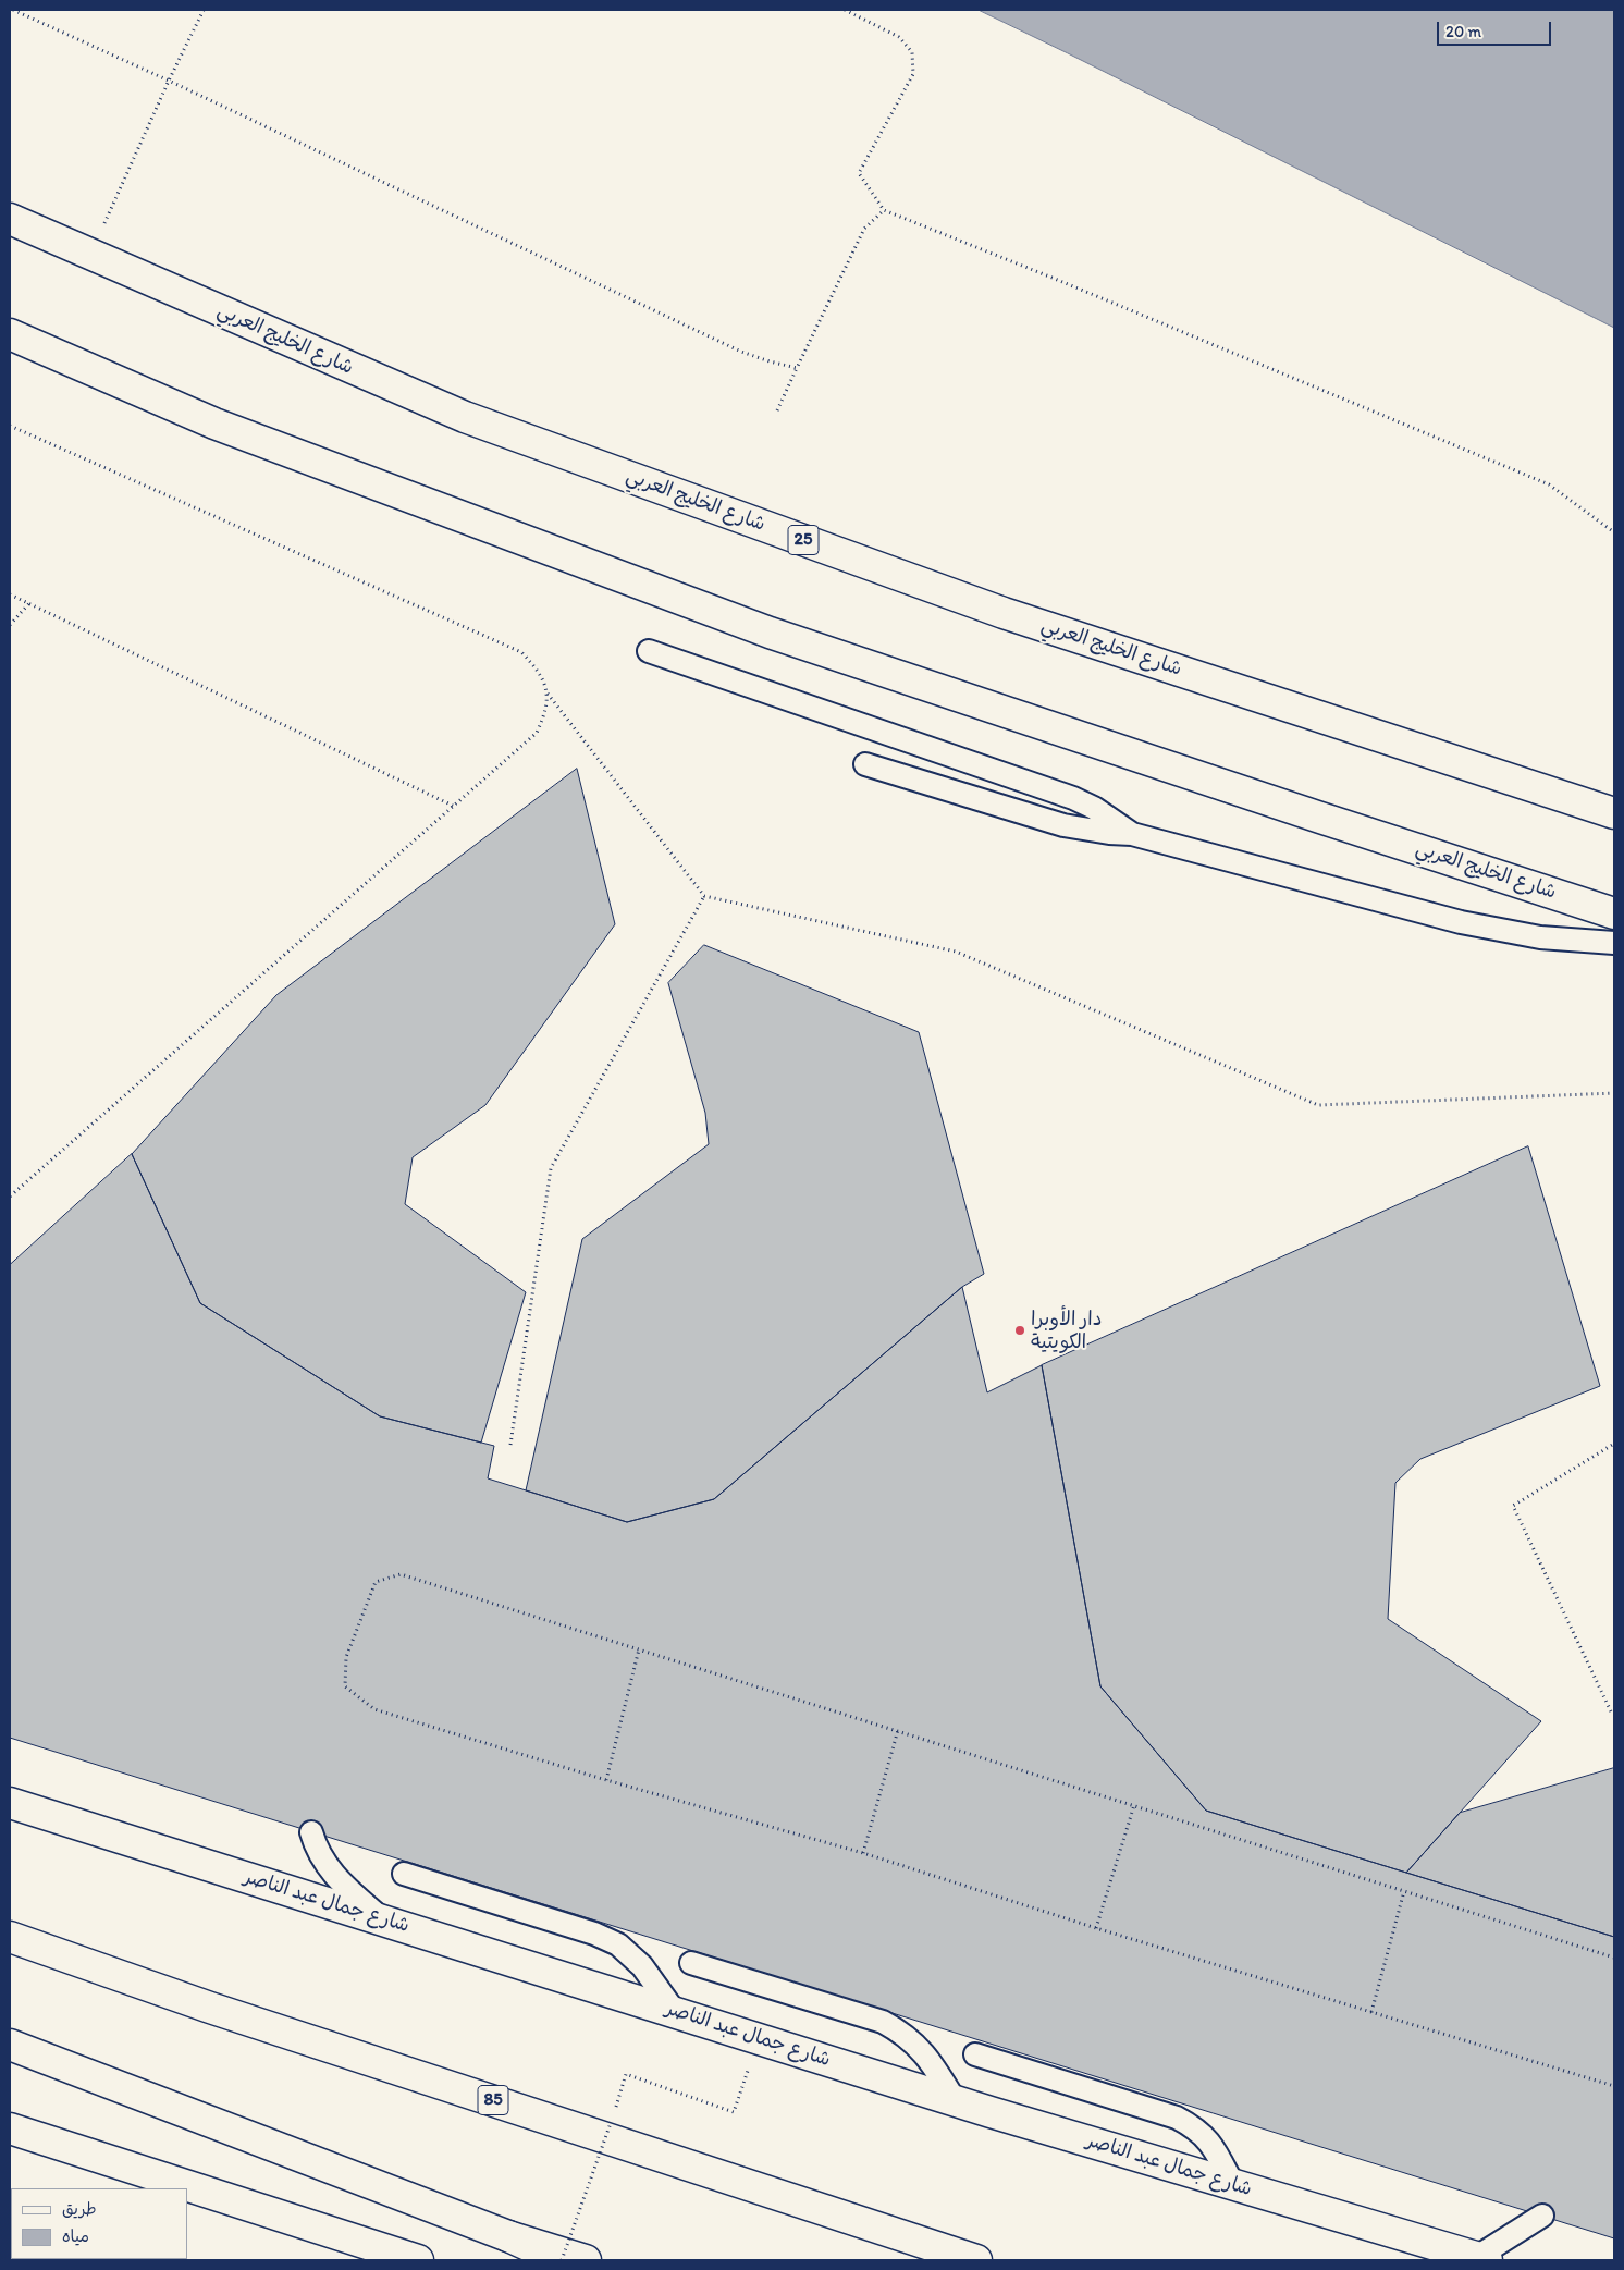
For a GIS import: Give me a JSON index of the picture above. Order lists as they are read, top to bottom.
{
  "streets": {
    "main road": [
      "شارع الخليج العربي",
      "25",
      "شارع جمال عبد الناصر",
      "85"
    ]
  },
  "places": ["دار الأوبرا الكويتية"],
  "legend": ["طريق", "مياه"],
  "scale_bar": "20 m"
}
